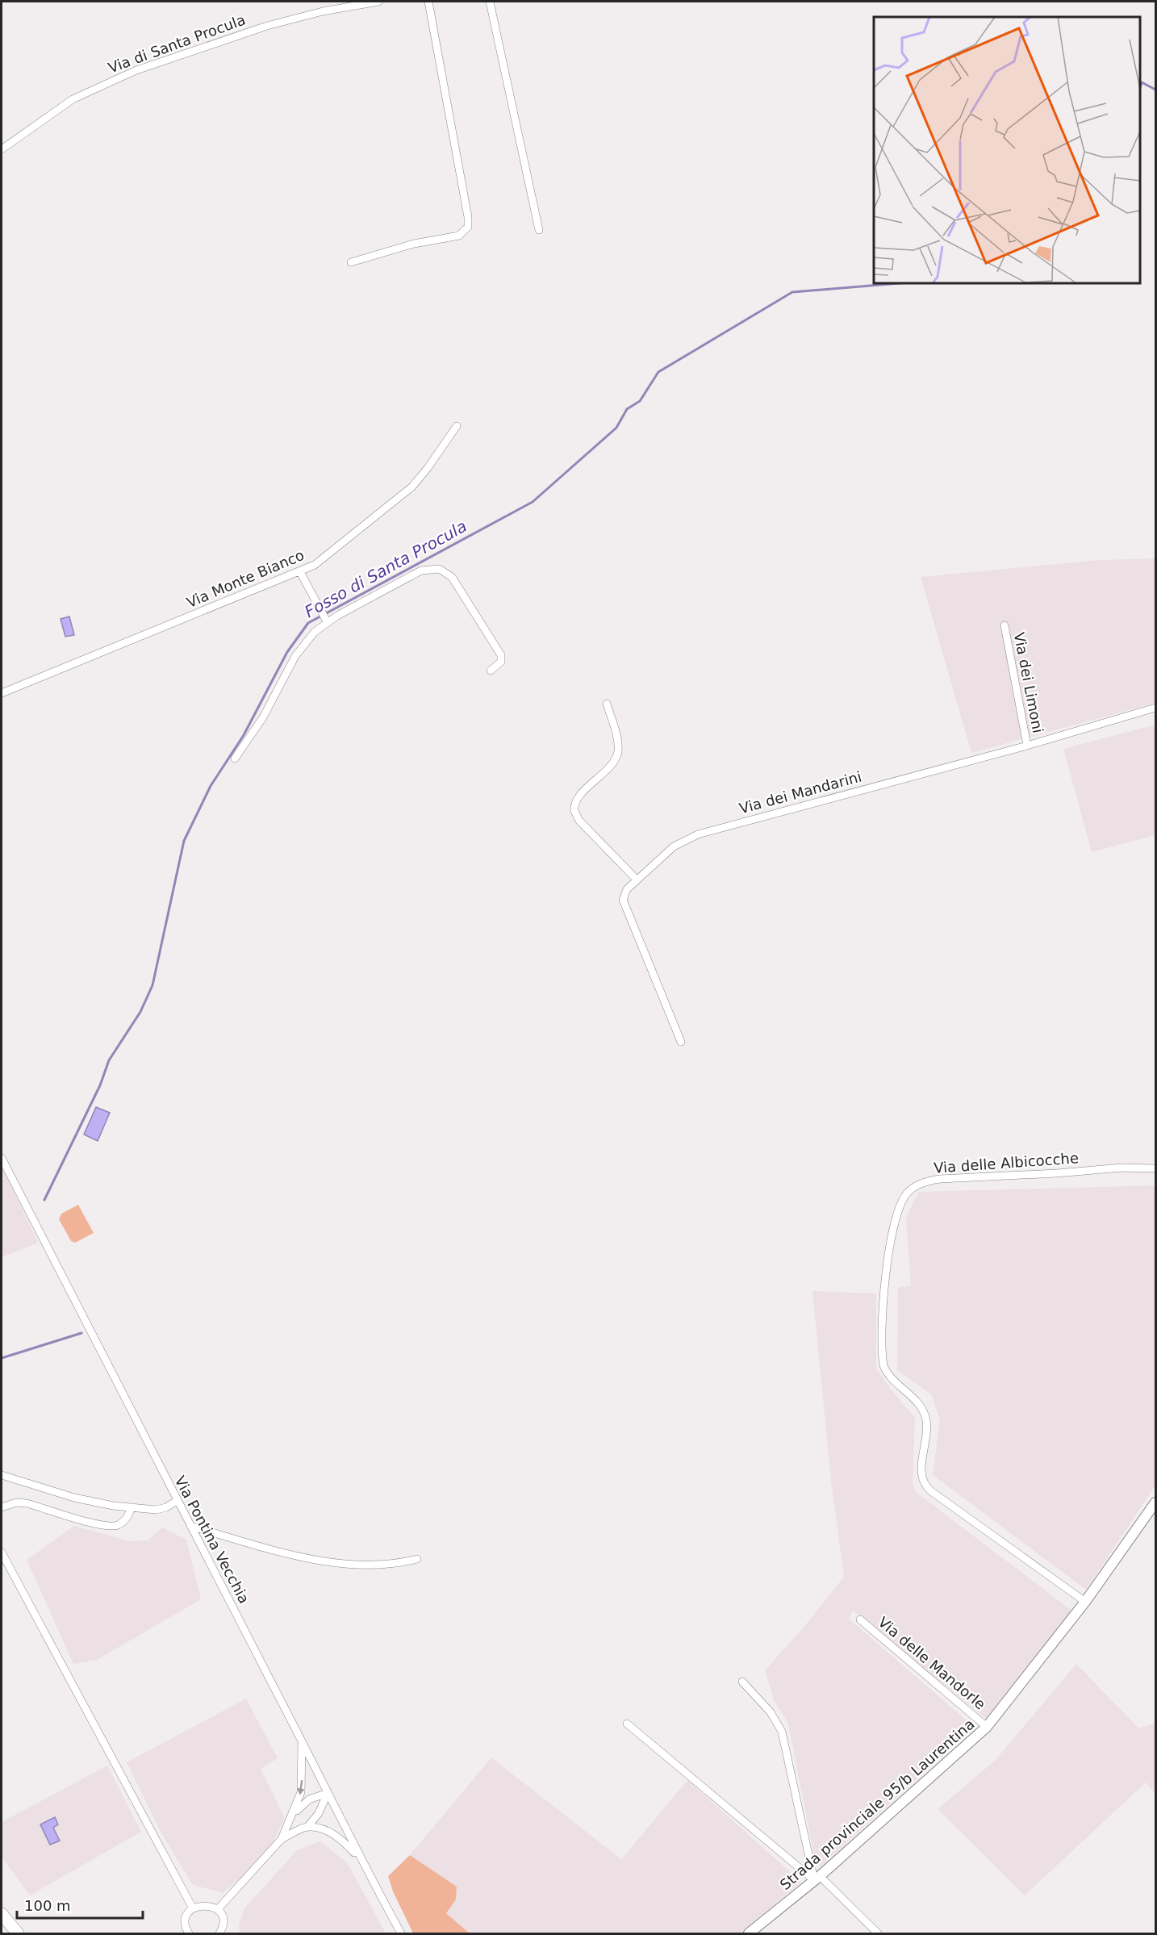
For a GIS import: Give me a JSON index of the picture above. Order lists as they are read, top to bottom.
{
  "streets": {
    "main road": ["Strada provinciale 95/b Laurentina"],
    "street": [
      "Via di Santa Procula",
      "Via Monte Bianco",
      "Via dei Limoni",
      "Via dei Mandarini",
      "Via delle Albicocche",
      "Via Pontina Vecchia",
      "Via delle Mandorle"
    ]
  },
  "crossings": [
    ["Via dei Limoni", "Via dei Mandarini"],
    ["Via delle Albicocche", "Strada provinciale 95/b Laurentina"],
    ["Via delle Mandorle", "Strada provinciale 95/b Laurentina"]
  ],
  "water": ["Fosso di Santa Procula"],
  "scale_bar": "100 m"
}
